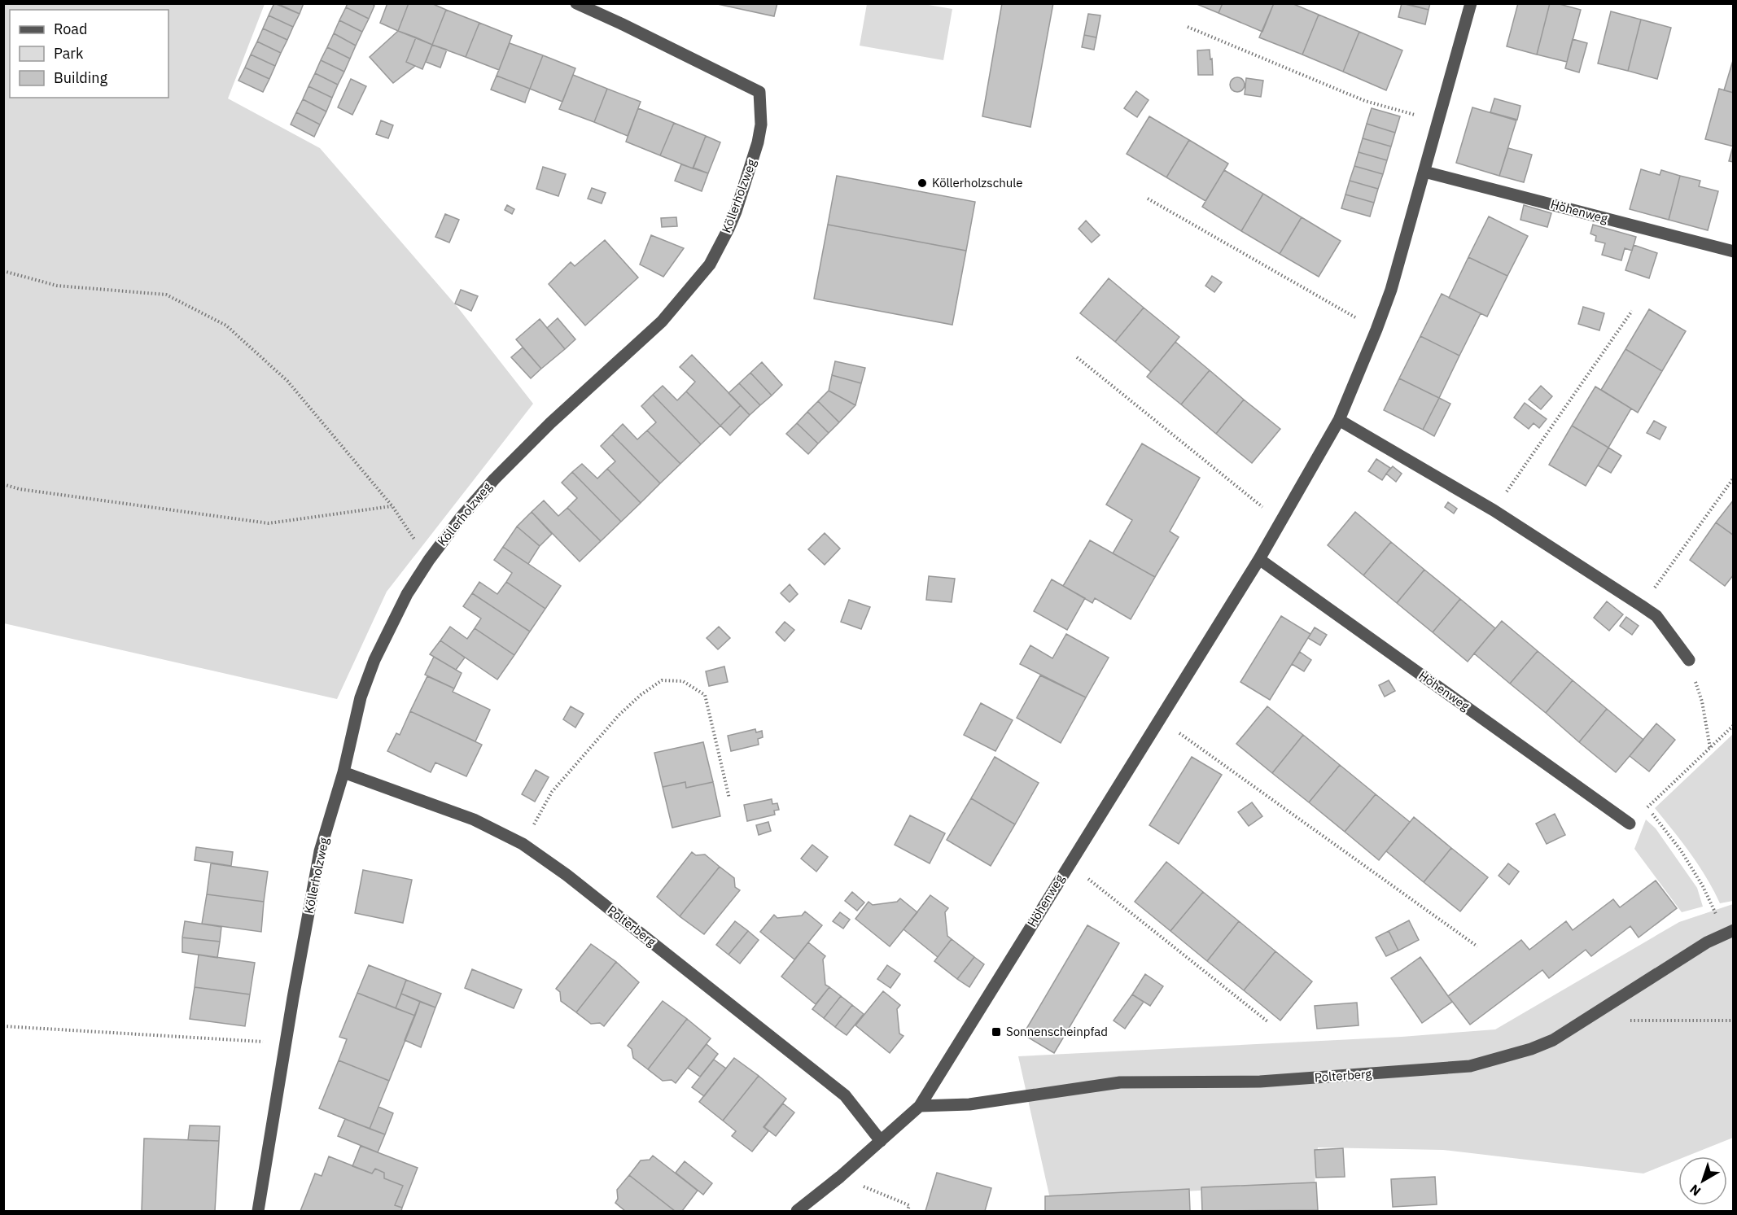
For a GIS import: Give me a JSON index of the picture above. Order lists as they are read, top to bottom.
{
  "streets": {
    "street": ["Köllerholzweg", "Höhenweg", "Polterberg"]
  },
  "crossings": [
    ["Köllerholzweg", "Polterberg"],
    ["Höhenweg", "Polterberg"]
  ],
  "places": {
    "other": ["Köllerholzschule"],
    "transit": ["Sonnenscheinpfad"]
  },
  "legend": ["Road", "Park", "Building"],
  "north": "bottom left"
}
